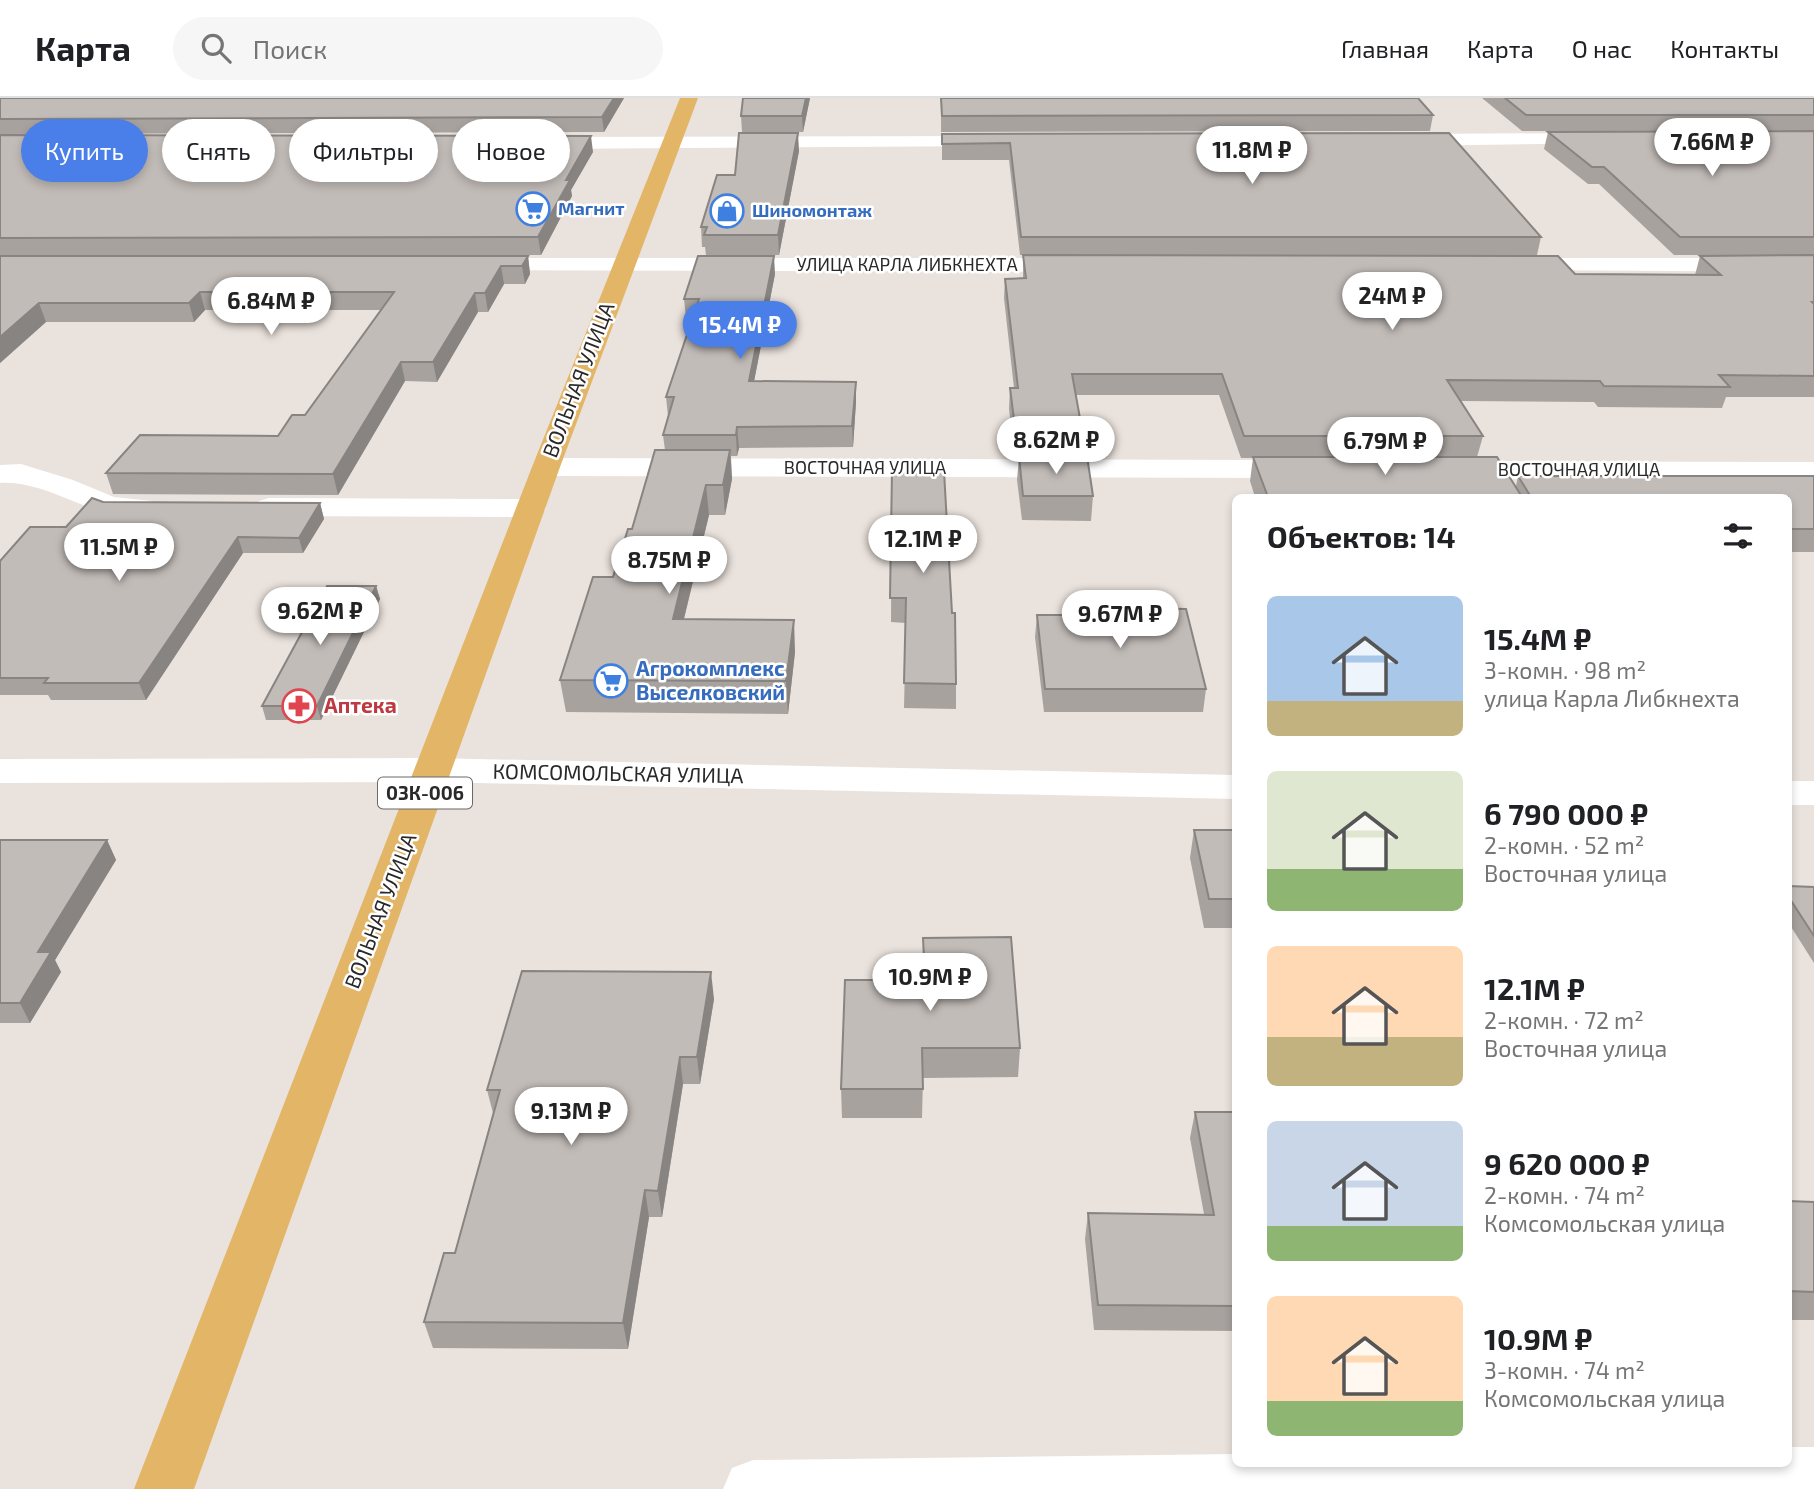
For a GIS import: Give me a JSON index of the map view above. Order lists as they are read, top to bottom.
{
  "streets": {
    "main road": ["ВОЛЬНАЯ УЛИЦА", "03К-006"],
    "street": ["УЛИЦА КАРЛА ЛИБКНЕХТА", "ВОСТОЧНАЯ УЛИЦА", "КОМСОМОЛЬСКАЯ УЛИЦА"]
  },
  "crossings": [
    ["УЛИЦА КАРЛА ЛИБКНЕХТА", "ВОЛЬНАЯ УЛИЦА"],
    ["ВОЛЬНАЯ УЛИЦА", "ВОСТОЧНАЯ УЛИЦА"],
    ["ВОЛЬНАЯ УЛИЦА", "КОМСОМОЛЬСКАЯ УЛИЦА"]
  ],
  "places": {
    "supermarket": ["Магнит", "Агрокомплекс Выселковский"],
    "shop": ["Шиномонтаж"],
    "pharmacy": ["Аптека"]
  },
  "page": {
    "header": "Карта",
    "search": "Поиск",
    "nav": [
      "Главная",
      "Карта",
      "О нас",
      "Контакты"
    ],
    "price": [
      "7.66M ₽",
      "11.8M ₽",
      "24M ₽",
      "6.84M ₽",
      "15.4M ₽",
      "8.62M ₽",
      "6.79M ₽",
      "12.1M ₽",
      "11.5M ₽",
      "8.75M ₽",
      "9.62M ₽",
      "9.67M ₽",
      "10.9M ₽",
      "9.13M ₽"
    ],
    "chip": [
      "Купить",
      "Снять",
      "Фильтры",
      "Новое"
    ],
    "heading": "Объектов: 14",
    "list": [
      {
        "name": "15.4M ₽",
        "note": "3-комн. · 98 m² · улица Карла Либкнехта"
      },
      {
        "name": "6 790 000 ₽",
        "note": "2-комн. · 52 m² · Восточная улица"
      },
      {
        "name": "12.1M ₽",
        "note": "2-комн. · 72 m² · Восточная улица"
      },
      {
        "name": "9 620 000 ₽",
        "note": "2-комн. · 74 m² · Комсомольская улица"
      },
      {
        "name": "10.9M ₽",
        "note": "3-комн. · 74 m² · Комсомольская улица"
      }
    ]
  }
}
